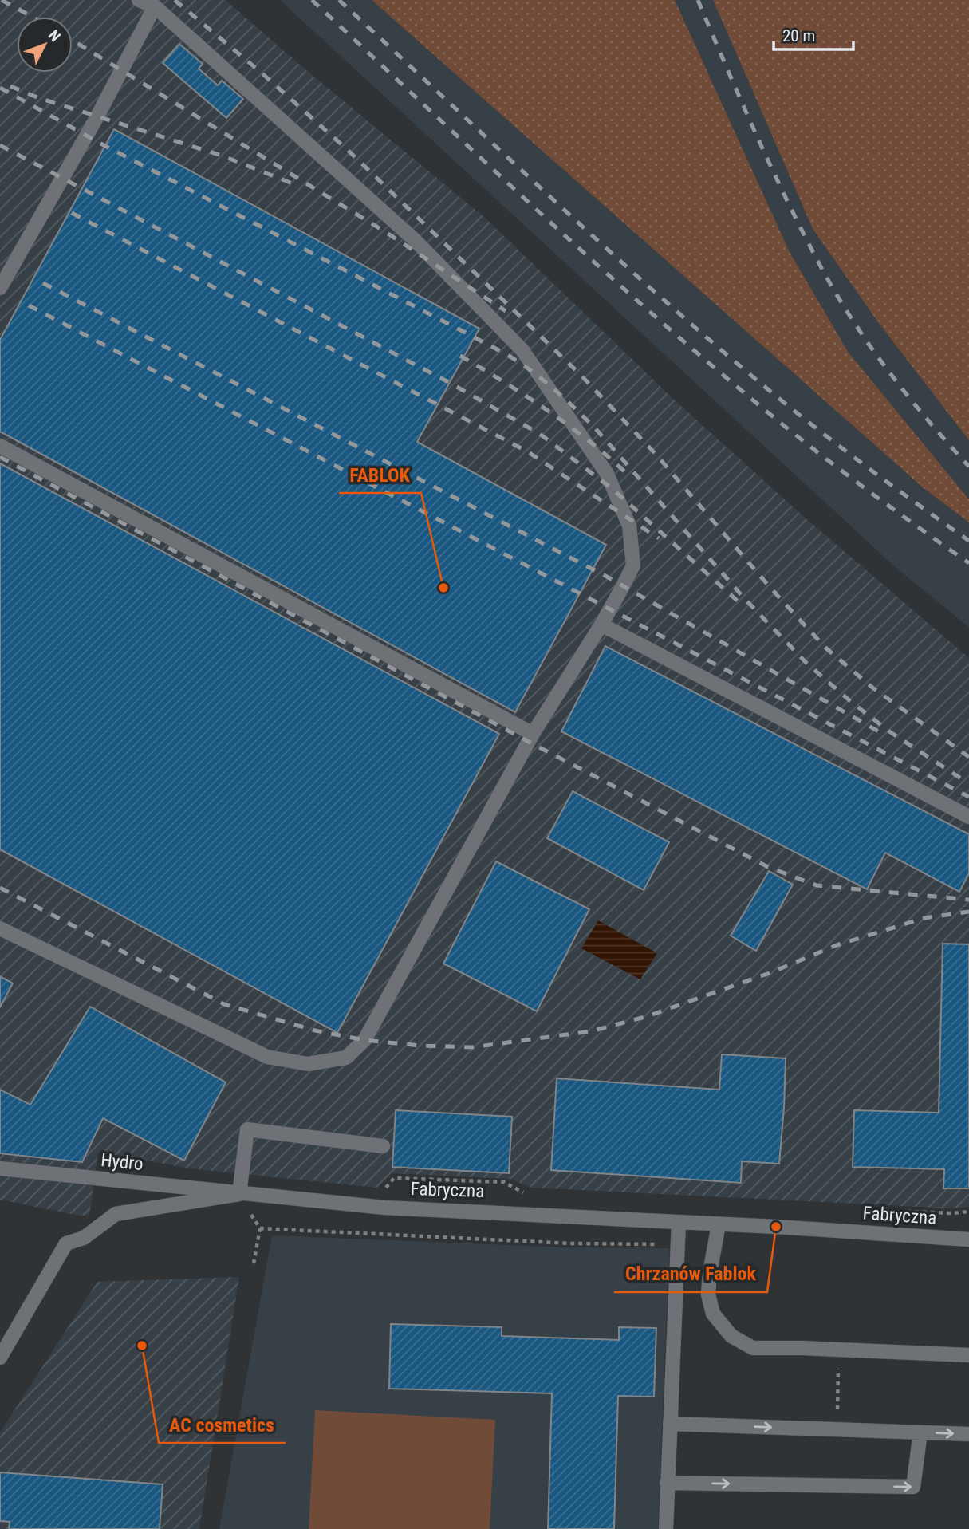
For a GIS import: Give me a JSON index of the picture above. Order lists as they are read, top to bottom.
{
  "streets": {
    "street": ["Hydro", "Fabryczna"]
  },
  "crossings": [
    ["Hydro", "Fabryczna"]
  ],
  "places": ["FABLOK", "Chrzanów Fablok", "AC cosmetics"],
  "scale_bar": "20 m",
  "north": "top right"
}
